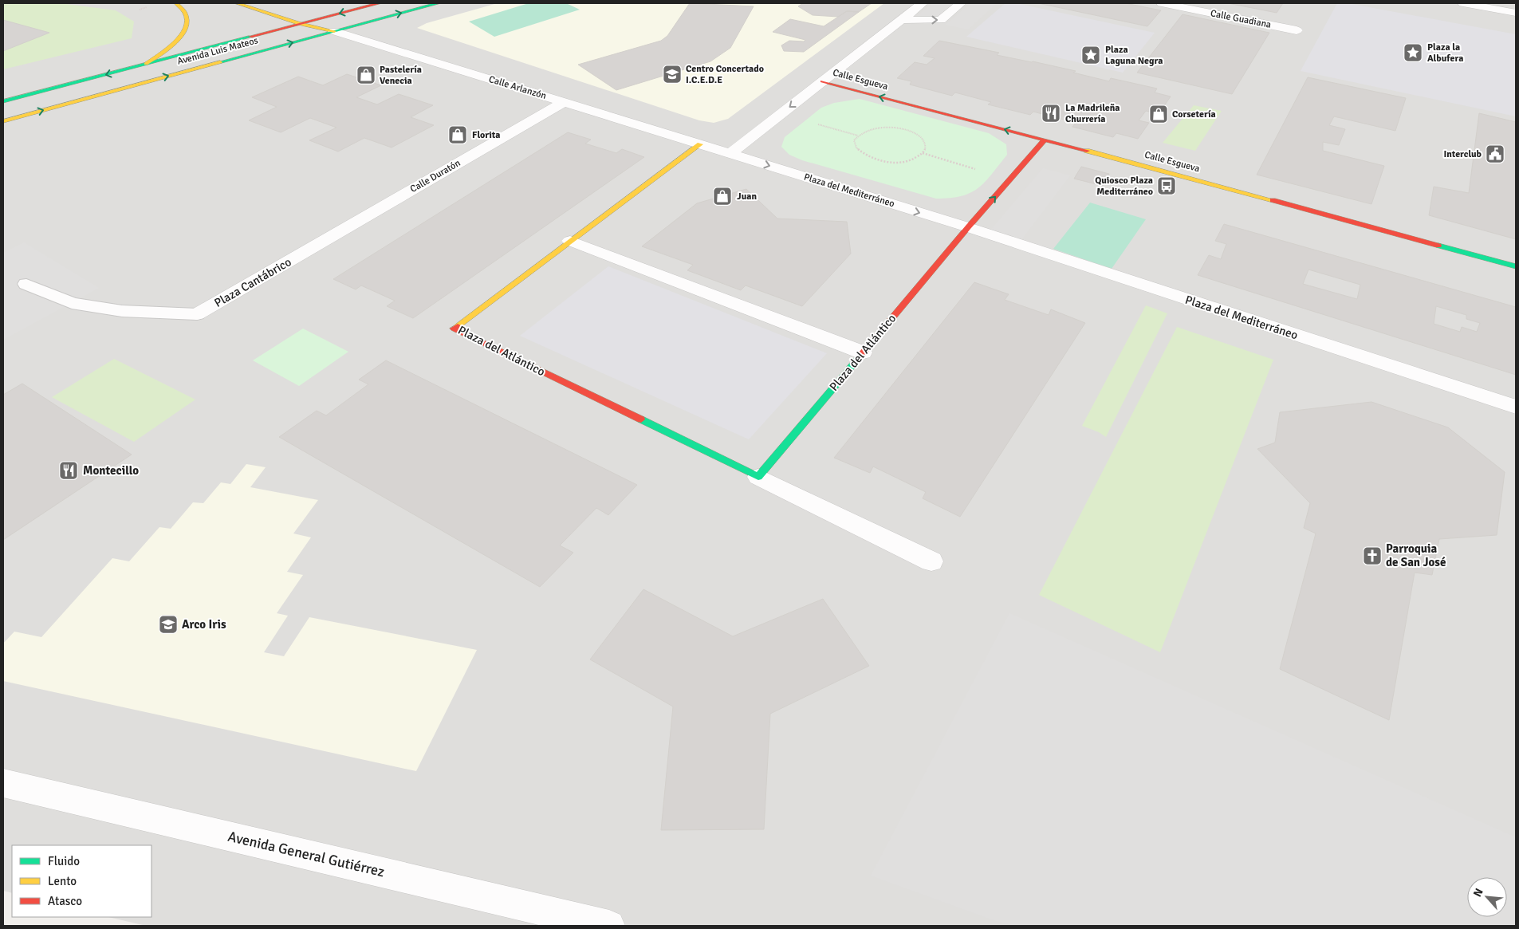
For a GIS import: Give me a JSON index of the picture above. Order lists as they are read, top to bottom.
{
  "streets": {
    "main road": ["Avenida Luis Mateos", "Calle Esgueva", "Plaza del Atlántico"],
    "street": [
      "Calle Guadiana",
      "Calle Arlanzón",
      "Calle Duratón",
      "Plaza del Mediterráneo",
      "Plaza Cantábrico",
      "Avenida General Gutiérrez"
    ]
  },
  "crossings": [
    ["Avenida Luis Mateos", "Calle Arlanzón"],
    ["Calle Arlanzón", "Calle Duratón"],
    ["Calle Arlanzón", "Plaza del Mediterráneo"],
    ["Calle Arlanzón", "Plaza del Atlántico"],
    ["Calle Duratón", "Plaza Cantábrico"],
    ["Plaza del Mediterráneo", "Plaza del Atlántico"]
  ],
  "places": {
    "place": ["Plaza la Albufera", "Plaza Laguna Negra"],
    "school or university": ["Centro Concertado I.C.E.D.E", "Arco Iris"],
    "shop": [
      "Pastelería Venecia",
      "Corsetería",
      "Florita",
      "Juan"
    ],
    "restaurant": ["La Madrileña Churrería", "Montecillo"],
    "public building": ["Interclub"],
    "bus stop": ["Quiosco Plaza Mediterráneo"],
    "church": ["Parroquia de San José"]
  },
  "legend": ["Fluido", "Lento", "Atasco"],
  "north": "top left"
}
